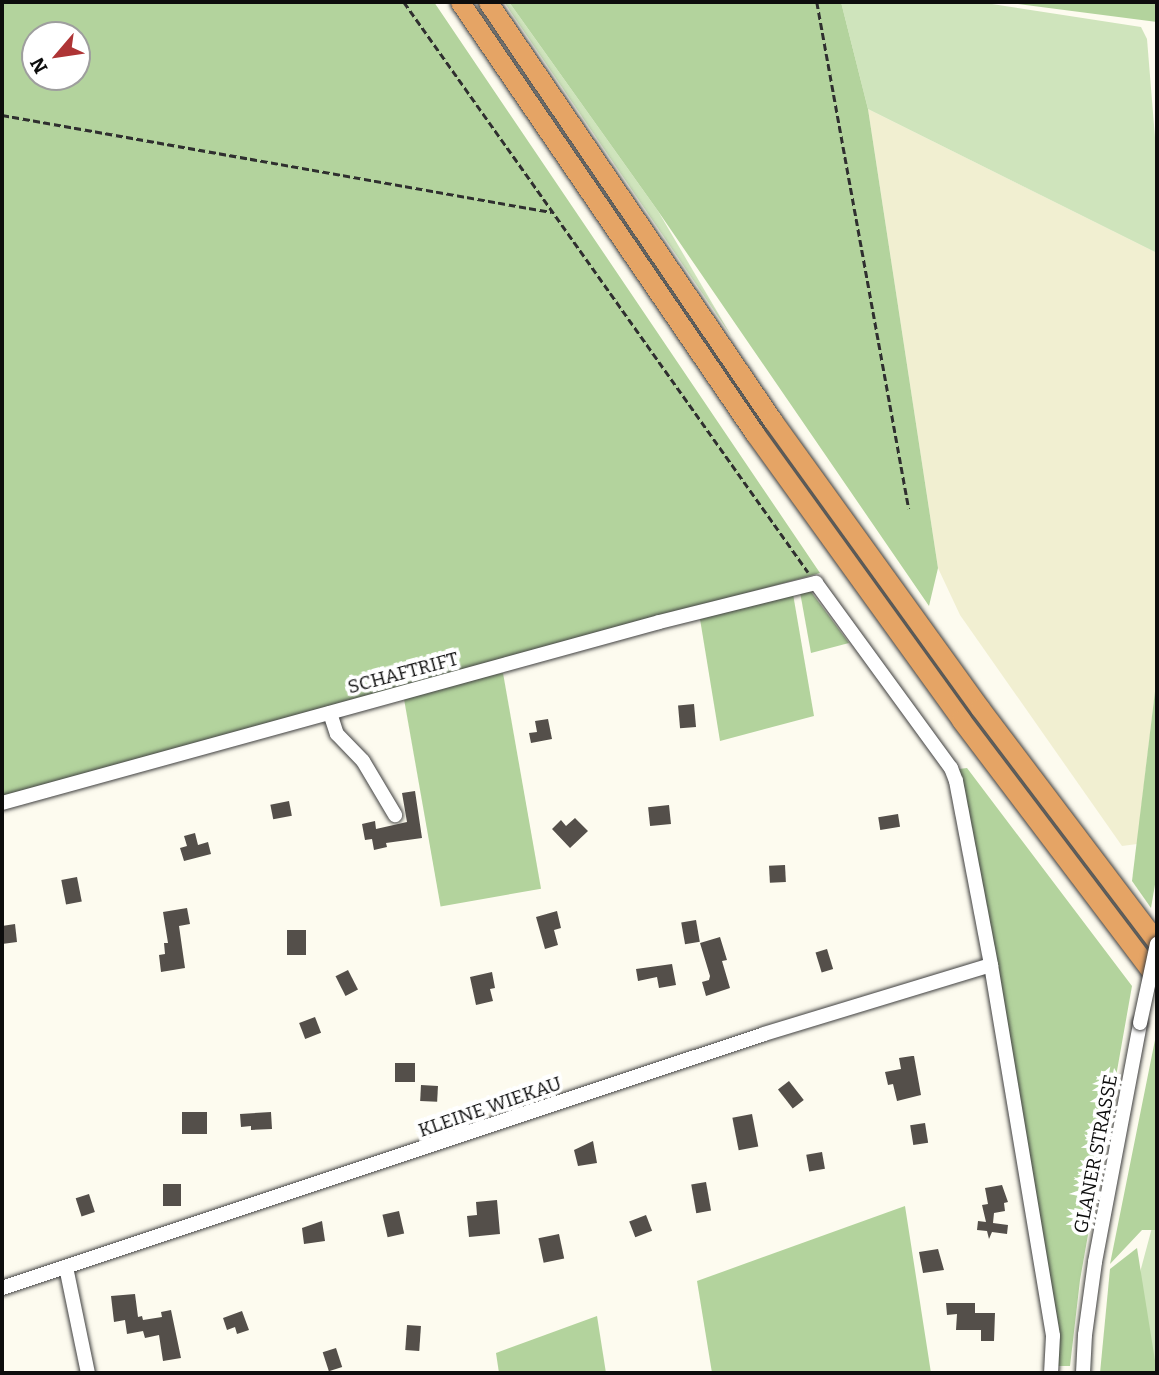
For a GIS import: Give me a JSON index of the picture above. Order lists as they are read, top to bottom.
{
  "streets": {
    "street": ["SCHAFTRIFT", "KLEINE WIEKAU", "GLANER STRASSE"]
  },
  "north": "bottom left"
}
